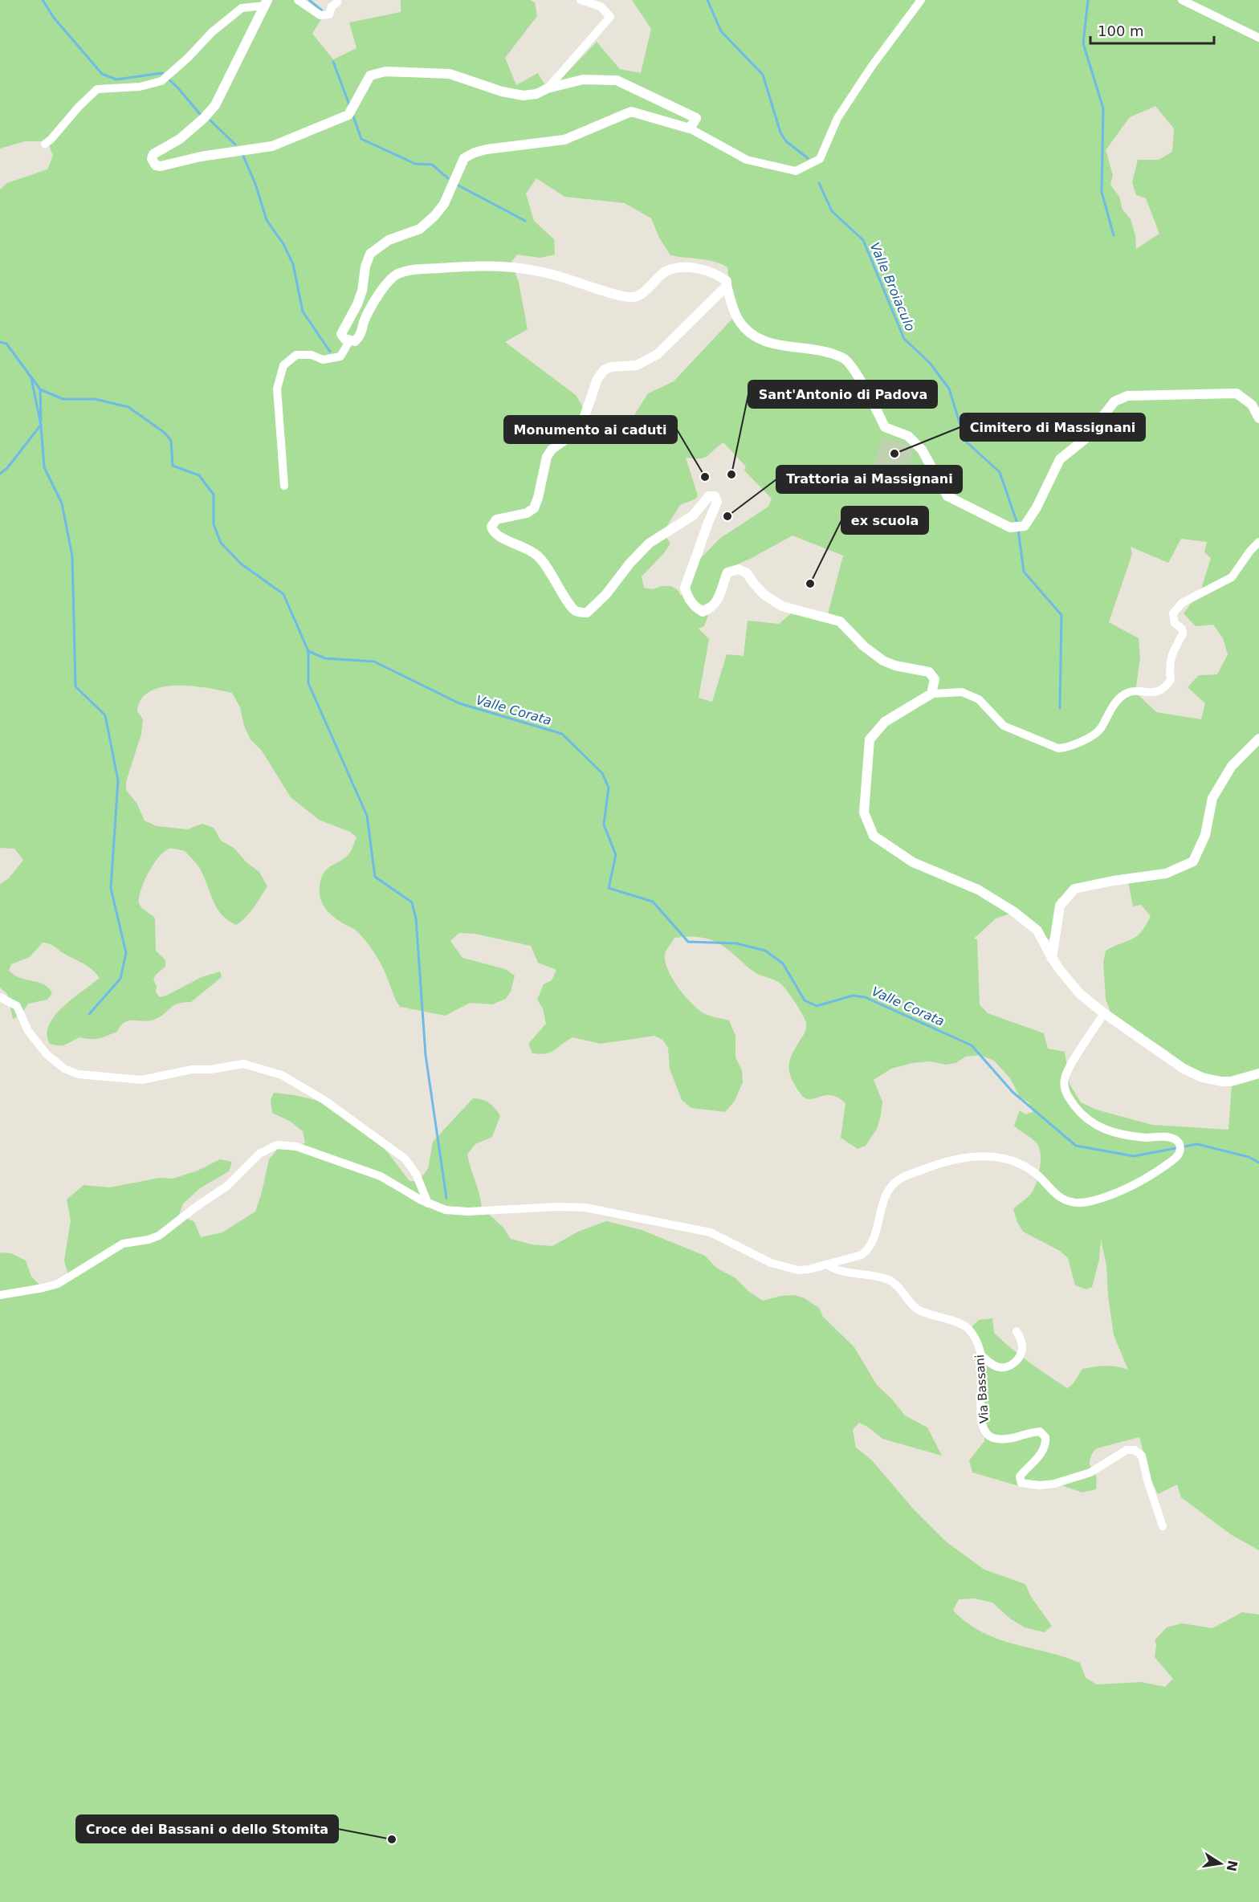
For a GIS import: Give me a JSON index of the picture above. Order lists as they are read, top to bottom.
{
  "streets": {
    "street": ["Via Bassani"]
  },
  "water": ["Valle Broiaculo", "Valle Corata"],
  "places": [
    "Cimitero di Massignani",
    "Sant'Antonio di Padova",
    "Monumento ai caduti",
    "Trattoria ai Massignani",
    "ex scuola",
    "Croce dei Bassani o dello Stomita"
  ],
  "scale_bar": "100 m",
  "north": "right"
}
